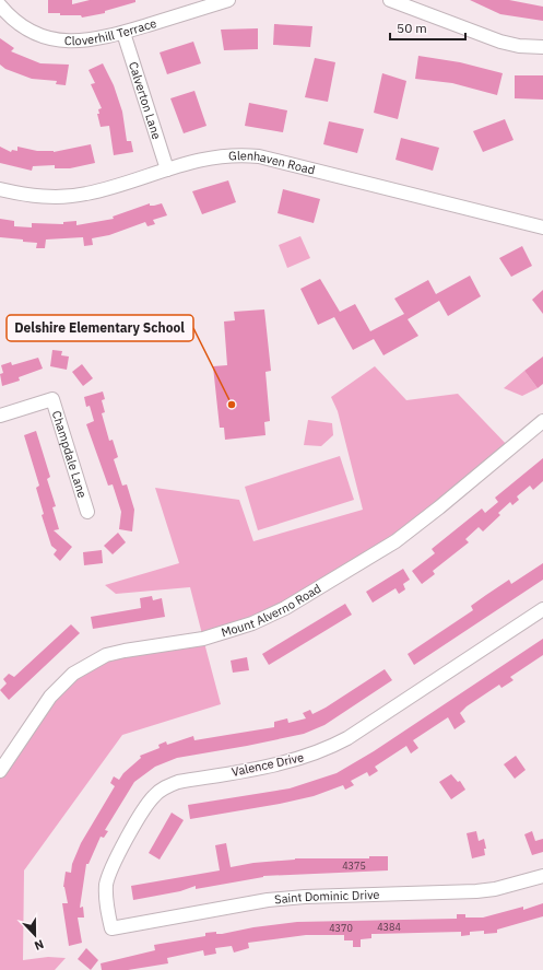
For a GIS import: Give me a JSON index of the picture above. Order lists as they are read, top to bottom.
{
  "streets": {
    "street": [
      "Cloverhill Terrace",
      "Calverton Lane",
      "Glenhaven Road",
      "Champdale Lane",
      "Mount Alverno Road",
      "Valence Drive",
      "Saint Dominic Drive"
    ]
  },
  "crossings": [
    ["Cloverhill Terrace", "Calverton Lane"],
    ["Calverton Lane", "Glenhaven Road"],
    ["Valence Drive", "Saint Dominic Drive"]
  ],
  "places": ["Delshire Elementary School"],
  "house_numbers": ["4375", "4384", "4370"],
  "scale_bar": "50 m",
  "north": "bottom"
}
